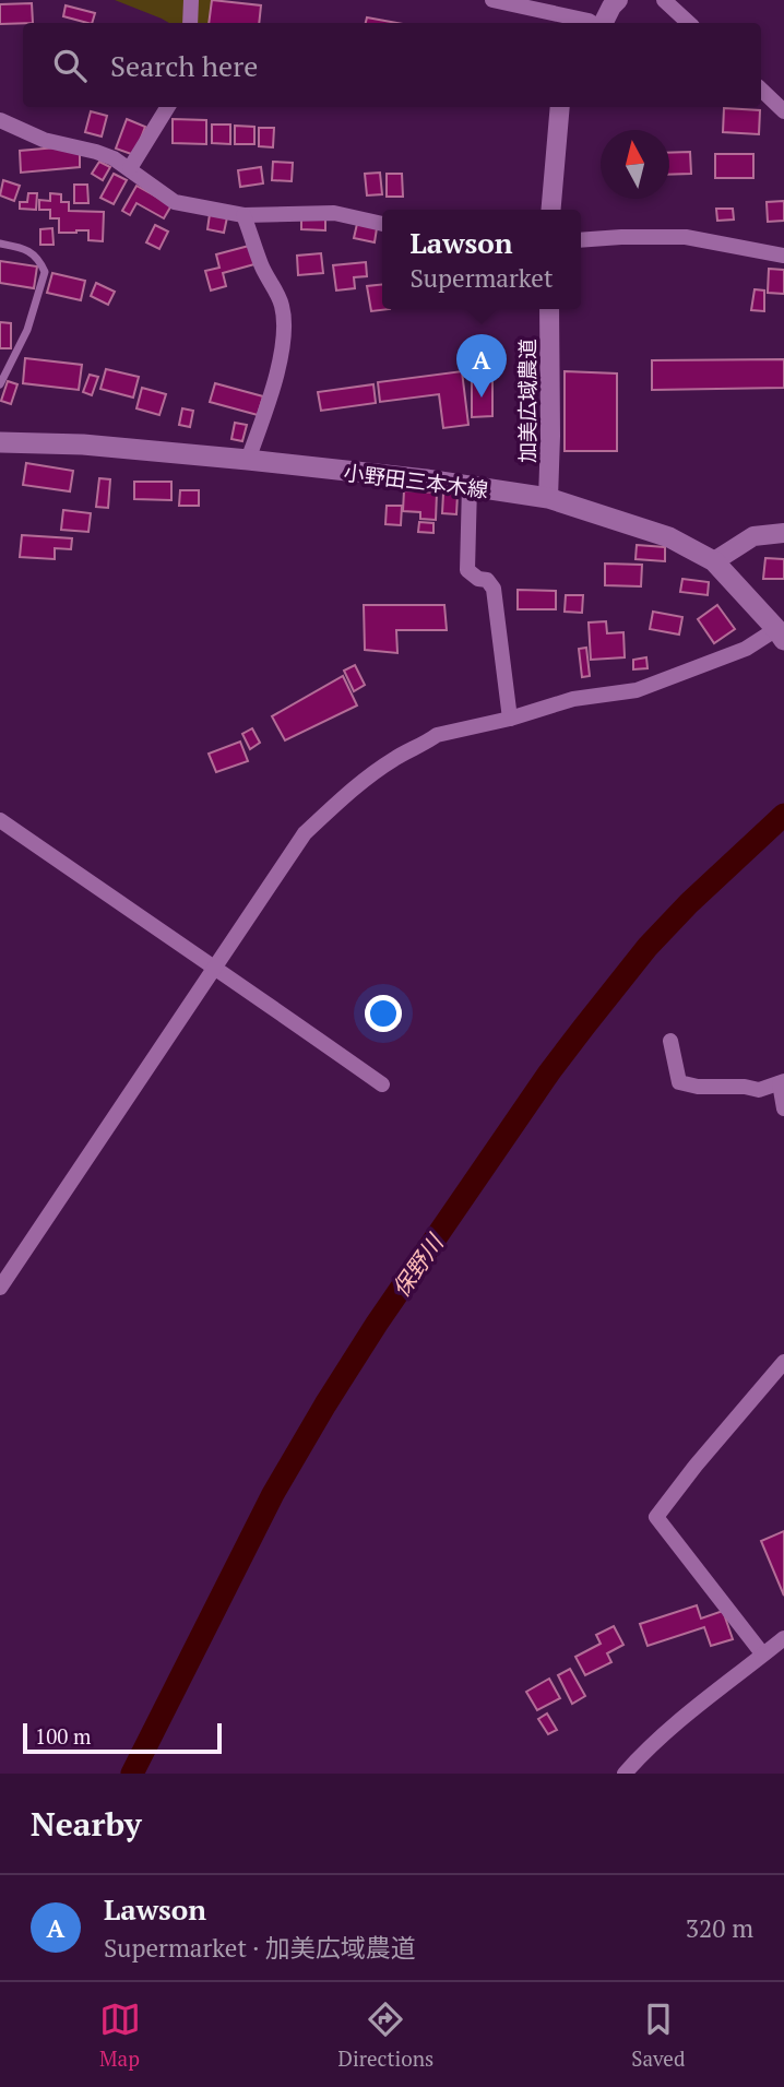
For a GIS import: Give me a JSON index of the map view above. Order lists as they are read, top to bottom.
{
  "streets": {
    "main road": ["小野田三本木線"],
    "street": ["加美広域農道"]
  },
  "crossings": [
    ["加美広域農道", "小野田三本木線"]
  ],
  "water": ["保野川"],
  "scale_bar": "100 m",
  "north": "top",
  "page": {
    "search": "Search here",
    "popup": ["Lawson", "Supermarket"],
    "pins": "A",
    "scale": "100 m",
    "heading": "Nearby",
    "list": [
      {
        "mark": "A",
        "name": "Lawson",
        "note": "Supermarket · 加美広域農道",
        "value": "320 m"
      }
    ],
    "nav": ["Map", "Directions", "Saved"]
  }
}
